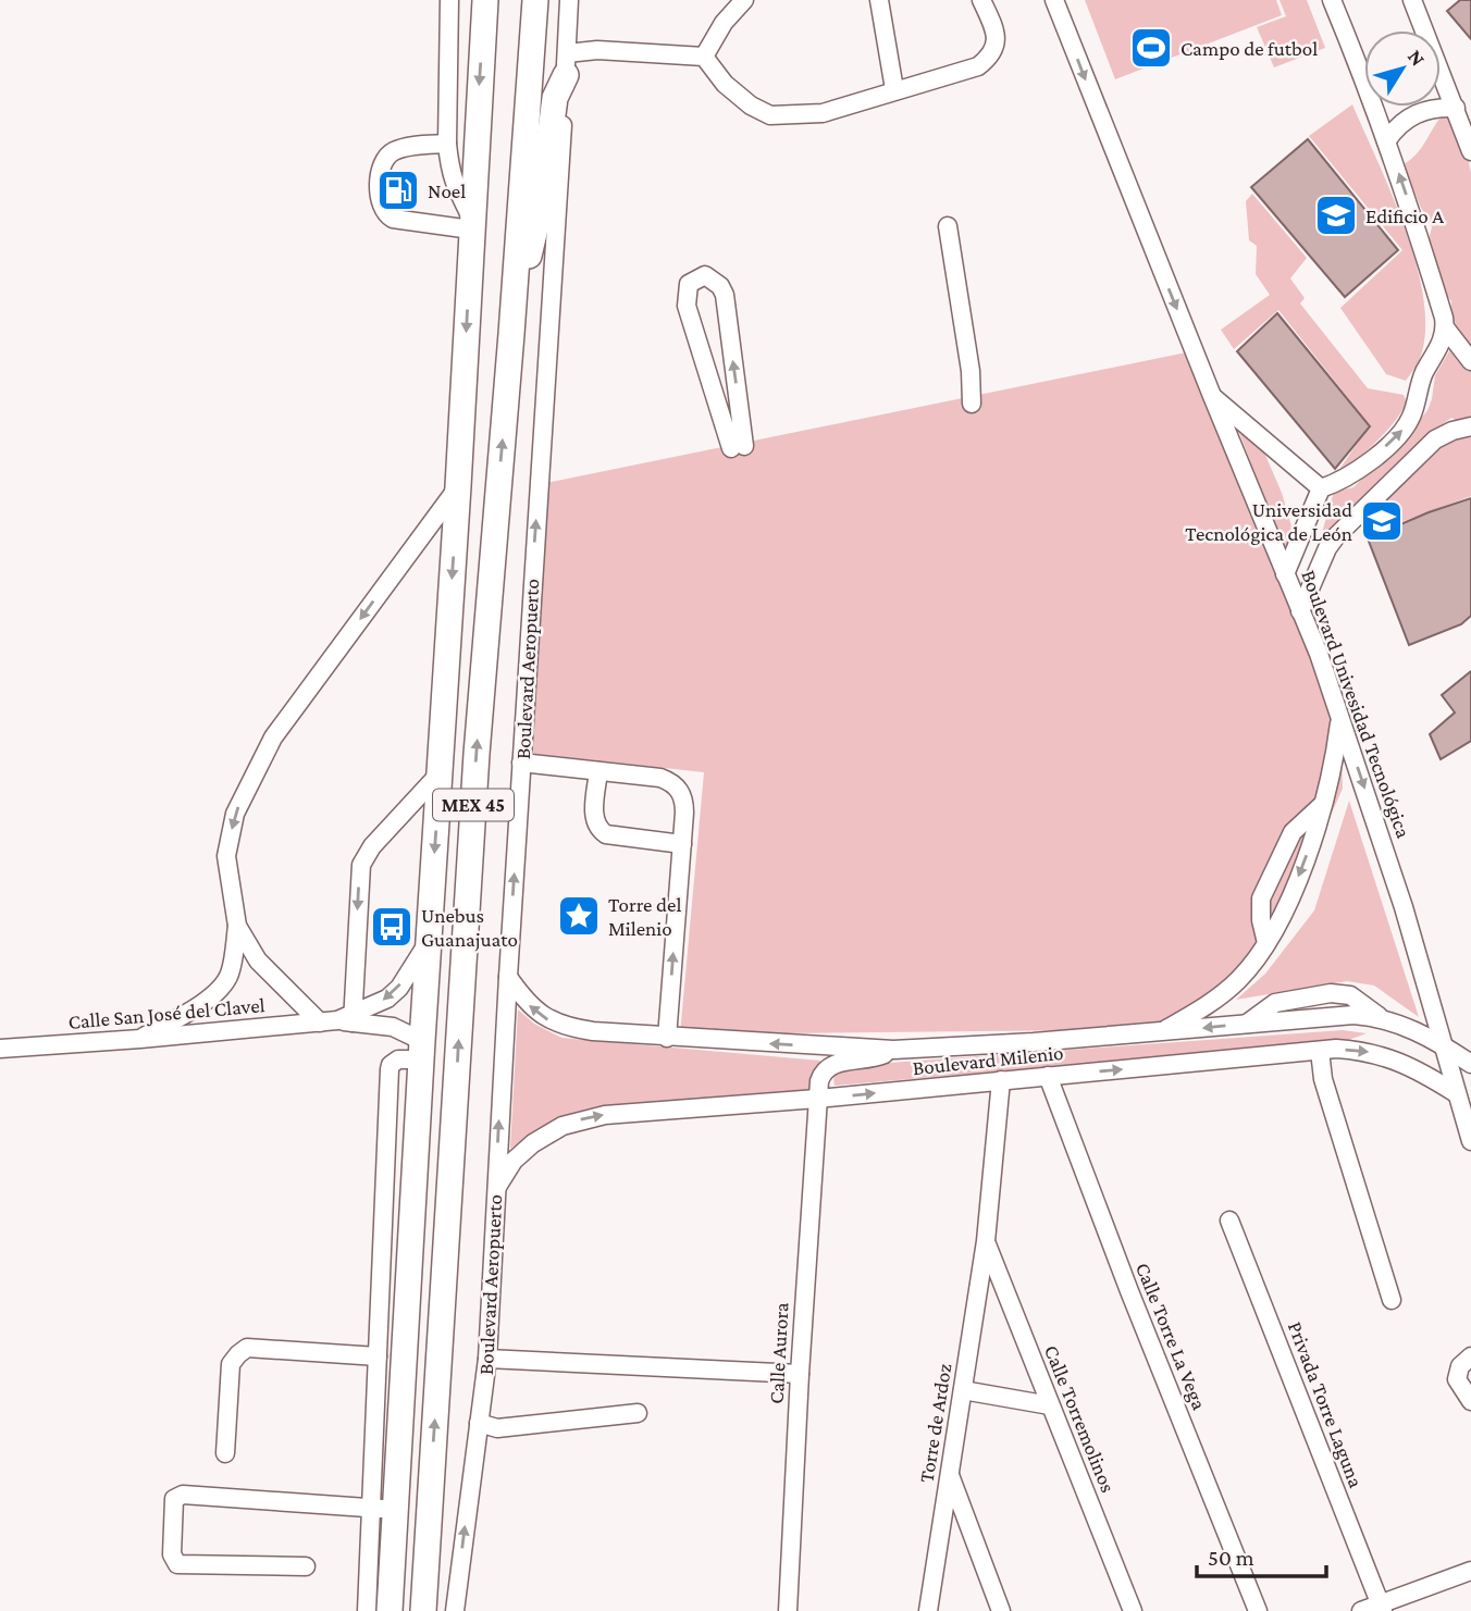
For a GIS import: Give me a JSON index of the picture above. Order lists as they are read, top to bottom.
{
  "streets": {
    "highway": ["Boulevard Aeropuerto", "MEX 45"],
    "street": [
      "Boulevard Univesidad Tecnológica",
      "Calle San José del Clavel",
      "Boulevard Milenio",
      "Calle Torre La Vega",
      "Calle Aurora",
      "Privada Torre Laguna",
      "Calle Torremolinos",
      "Torre de Ardoz"
    ]
  },
  "crossings": [
    ["Boulevard Aeropuerto", "Boulevard Milenio"],
    ["Boulevard Univesidad Tecnológica", "Boulevard Milenio"],
    ["MEX 45", "Calle San José del Clavel"],
    ["Boulevard Milenio", "Calle Torre La Vega"],
    ["Boulevard Milenio", "Calle Aurora"],
    ["Boulevard Milenio", "Torre de Ardoz"],
    ["Calle Torremolinos", "Torre de Ardoz"]
  ],
  "one_way": ["Boulevard Univesidad Tecnológica"],
  "places": {
    "sports": ["Campo de futbol"],
    "fuel station": ["Noel"],
    "school or university": ["Edificio A", "Universidad Tecnológica de León"],
    "place": ["Torre del Milenio"],
    "bus stop": ["Unebus Guanajuato"]
  },
  "scale_bar": "50 m",
  "north": "top right"
}
